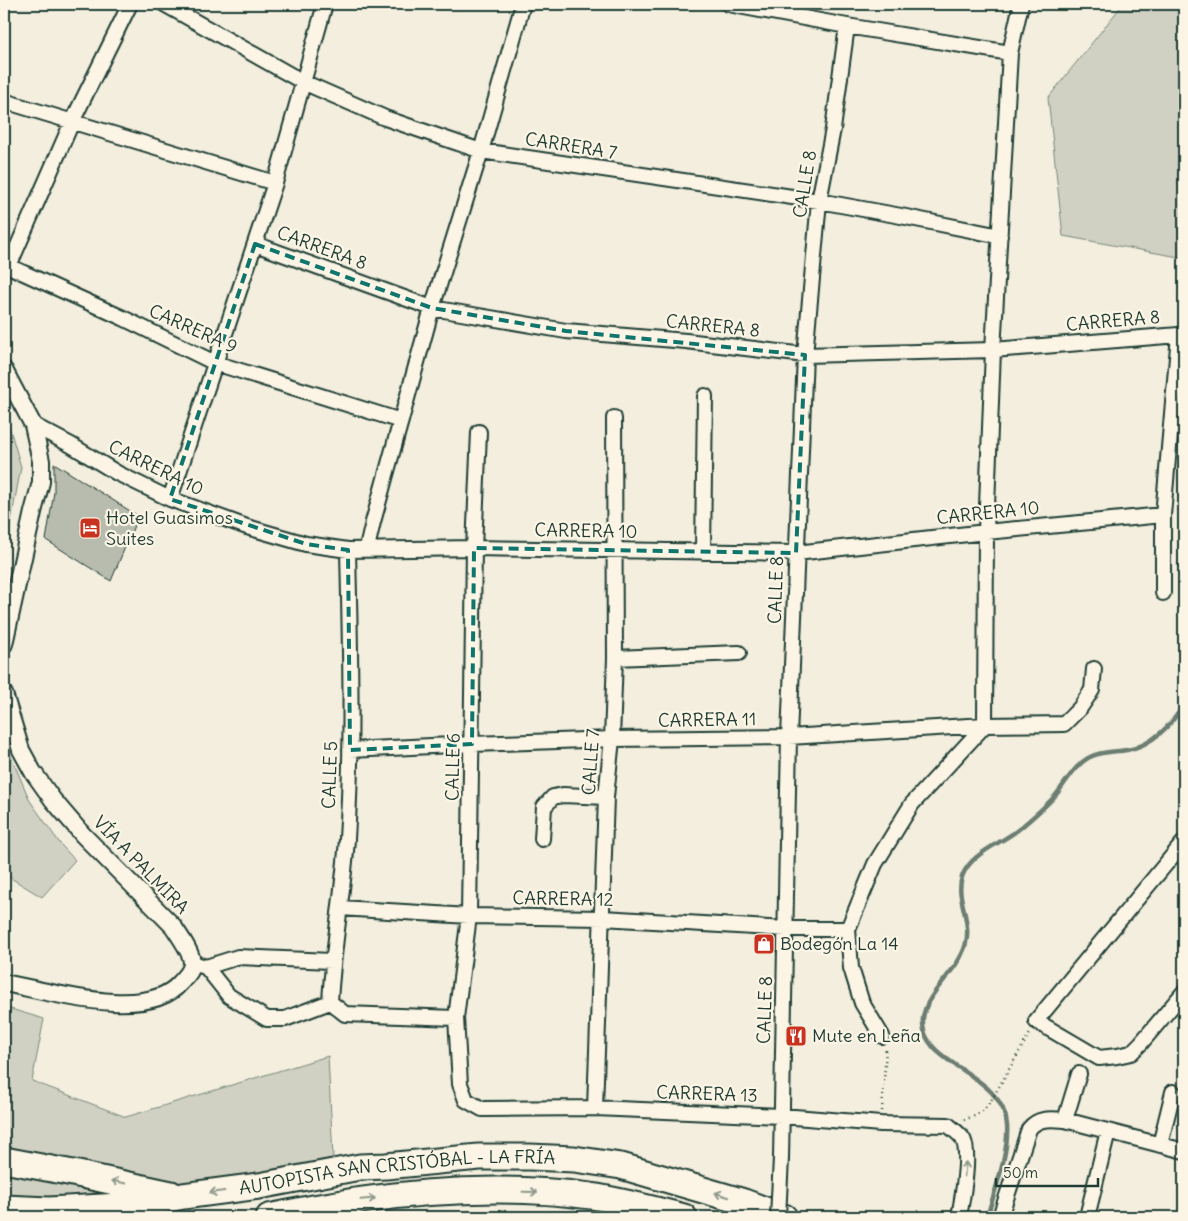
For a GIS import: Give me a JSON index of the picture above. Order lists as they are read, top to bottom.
{
  "streets": {
    "highway": ["AUTOPISTA SAN CRISTÓBAL - LA FRÍA"],
    "street": [
      "CARRERA 7",
      "CALLE 8",
      "CARRERA 8",
      "CARRERA 9",
      "CARRERA 10",
      "CARRERA 11",
      "CALLE 7",
      "CALLE 6",
      "CALLE 5",
      "VÍA A PALMIRA",
      "CARRERA 12",
      "CARRERA 13"
    ]
  },
  "crossings": [
    ["CARRERA 7", "CALLE 8"],
    ["CALLE 8", "CARRERA 8"],
    ["CALLE 8", "CARRERA 10"],
    ["CALLE 8", "CARRERA 11"],
    ["CALLE 8", "CARRERA 12"],
    ["CALLE 8", "CARRERA 13"],
    ["CARRERA 8", "CARRERA 10"],
    ["CARRERA 10", "CALLE 7"],
    ["CARRERA 10", "CALLE 6"],
    ["CARRERA 10", "CALLE 5"],
    ["CARRERA 11", "CALLE 7"],
    ["CARRERA 11", "CALLE 6"],
    ["CARRERA 11", "CALLE 5"],
    ["CALLE 7", "CARRERA 12"],
    ["CALLE 7", "CARRERA 13"],
    ["CALLE 6", "CARRERA 12"],
    ["CALLE 6", "CARRERA 13"],
    ["CALLE 5", "CARRERA 12"]
  ],
  "places": {
    "hotel": ["Hotel Guasimos Suites"],
    "shop": ["Bodegón La 14"],
    "restaurant": ["Mute en Leña"]
  },
  "scale_bar": "50 m"
}
